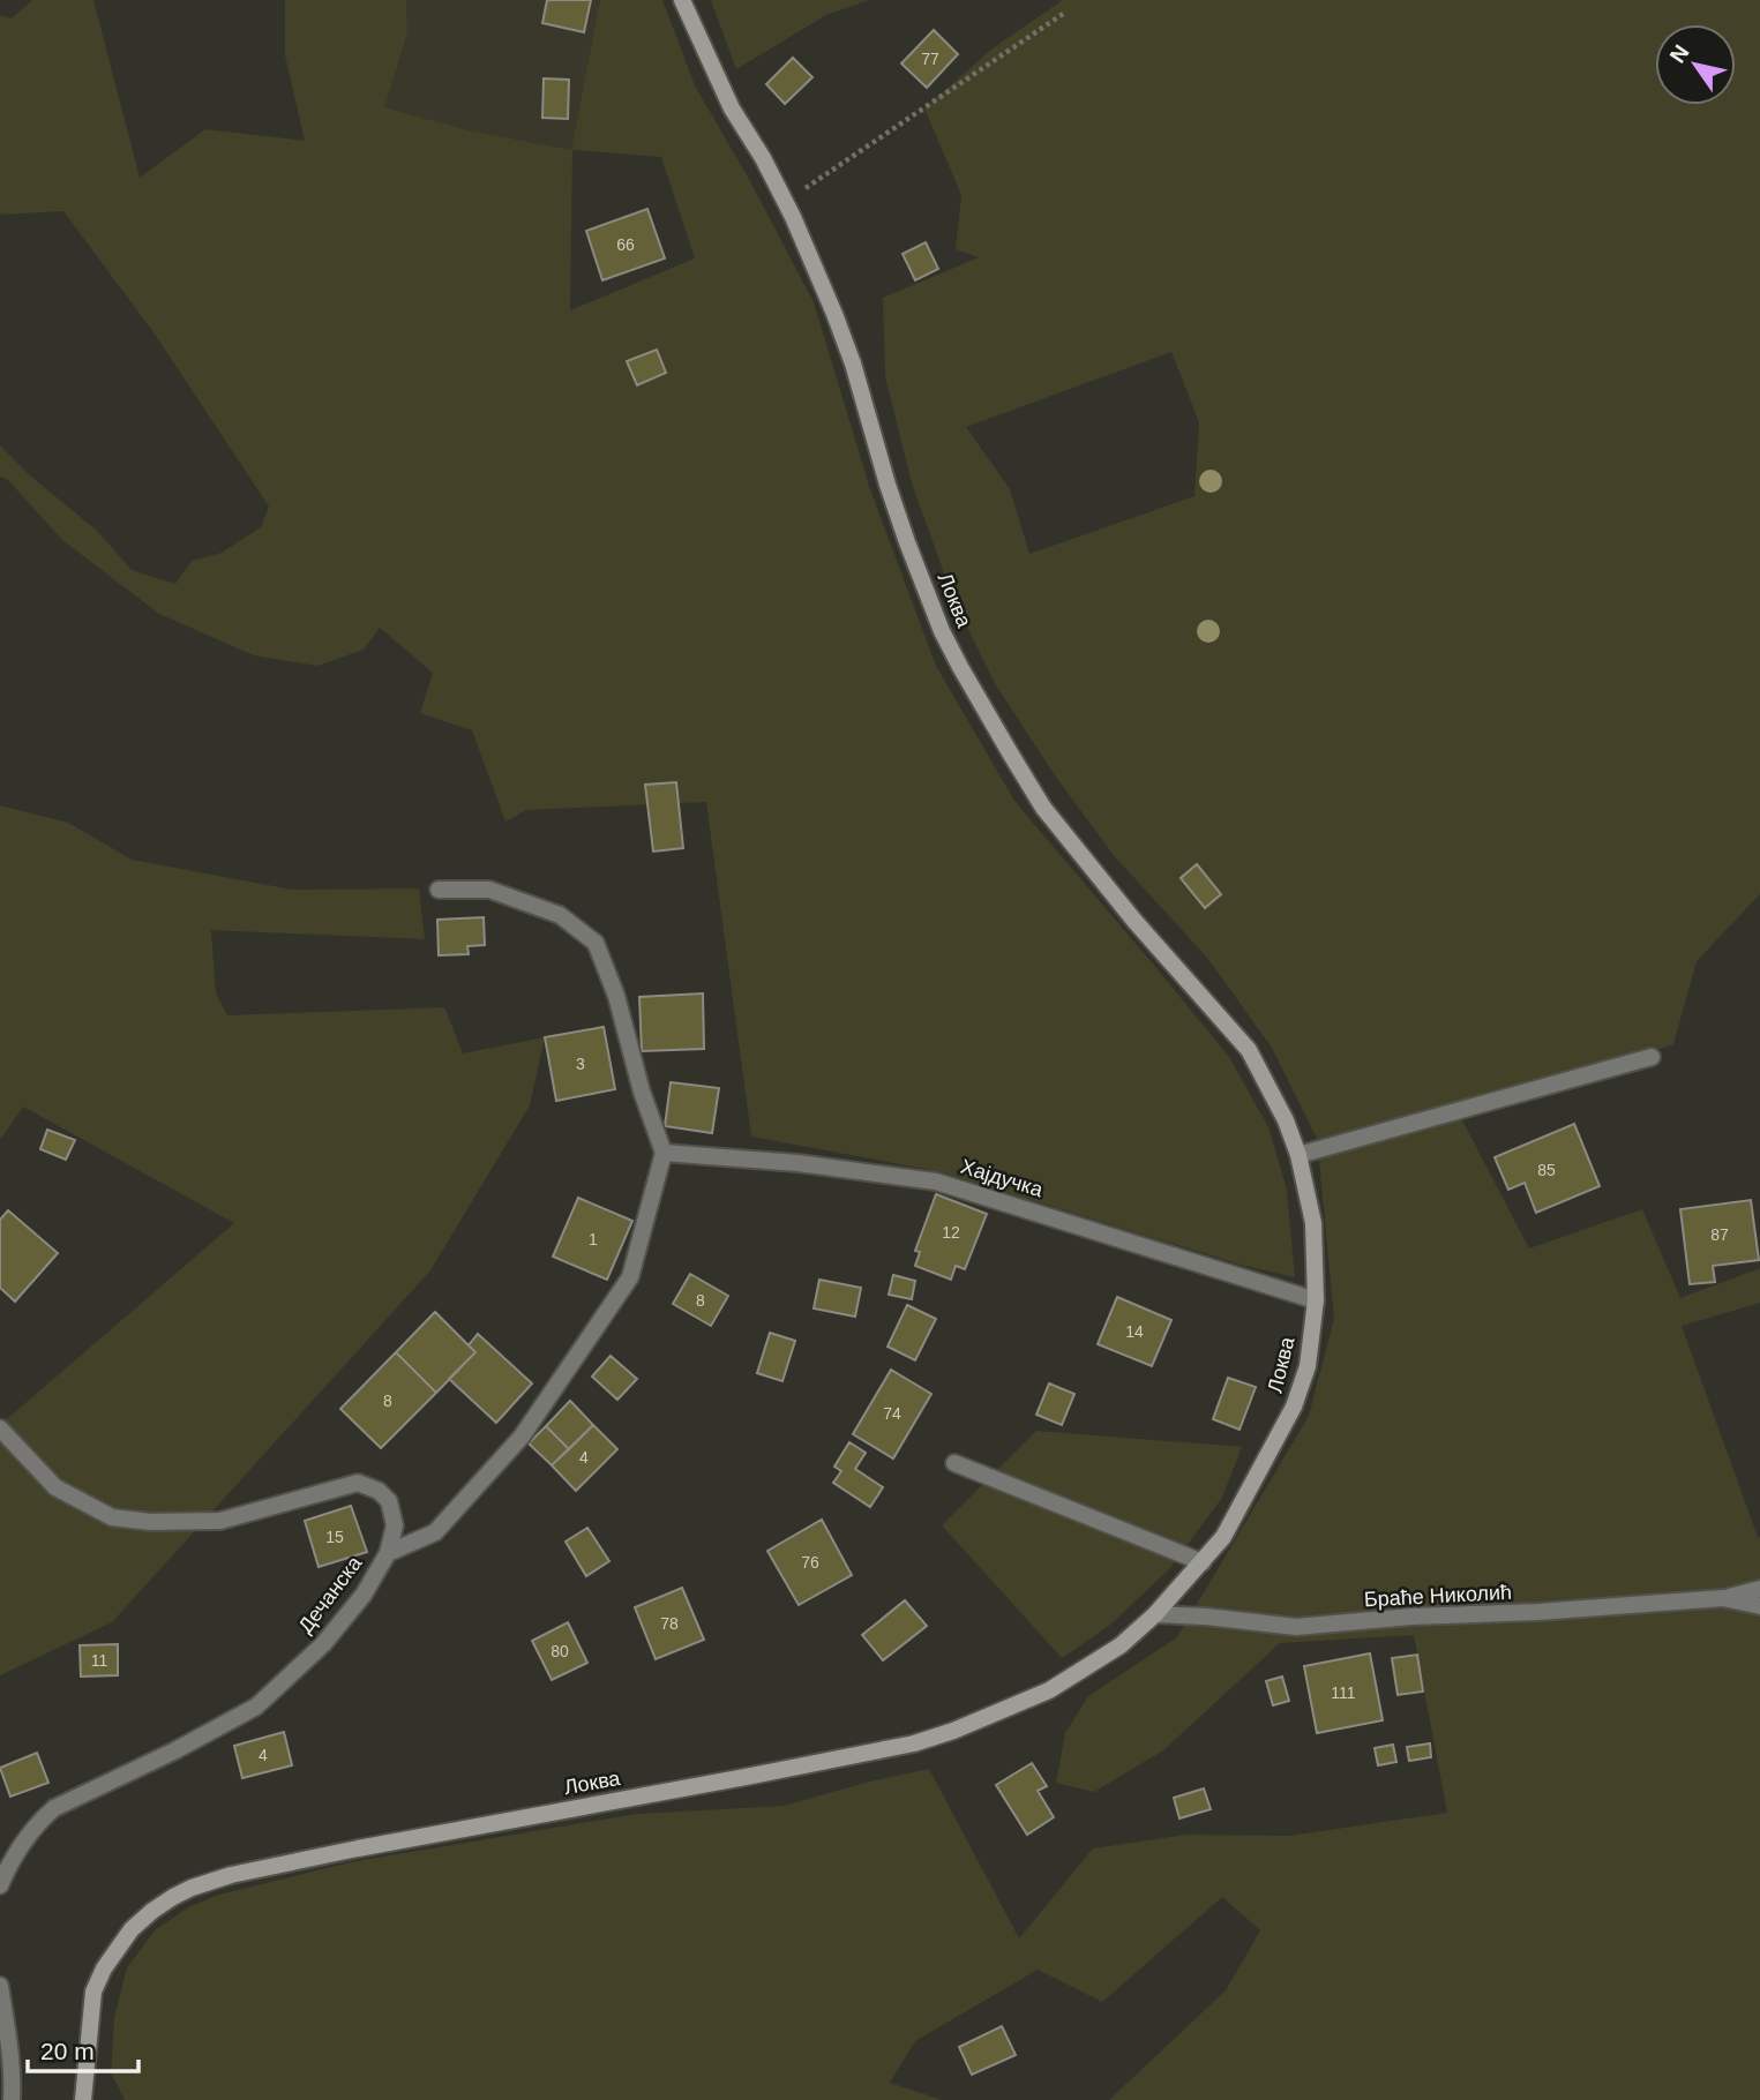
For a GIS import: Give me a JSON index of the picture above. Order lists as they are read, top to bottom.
{
  "streets": {
    "main road": ["Локва"],
    "street": ["Хајдучка", "Дечанска", "Браће Николић"]
  },
  "crossings": [
    ["Локва", "Хајдучка"],
    ["Локва", "Браће Николић"]
  ],
  "house_numbers": [
    "77",
    "66",
    "3",
    "85",
    "12",
    "87",
    "1",
    "8",
    "14",
    "8",
    "74",
    "4",
    "15",
    "76",
    "78",
    "80",
    "11",
    "111",
    "4"
  ],
  "scale_bar": "20 m",
  "north": "top left"
}
